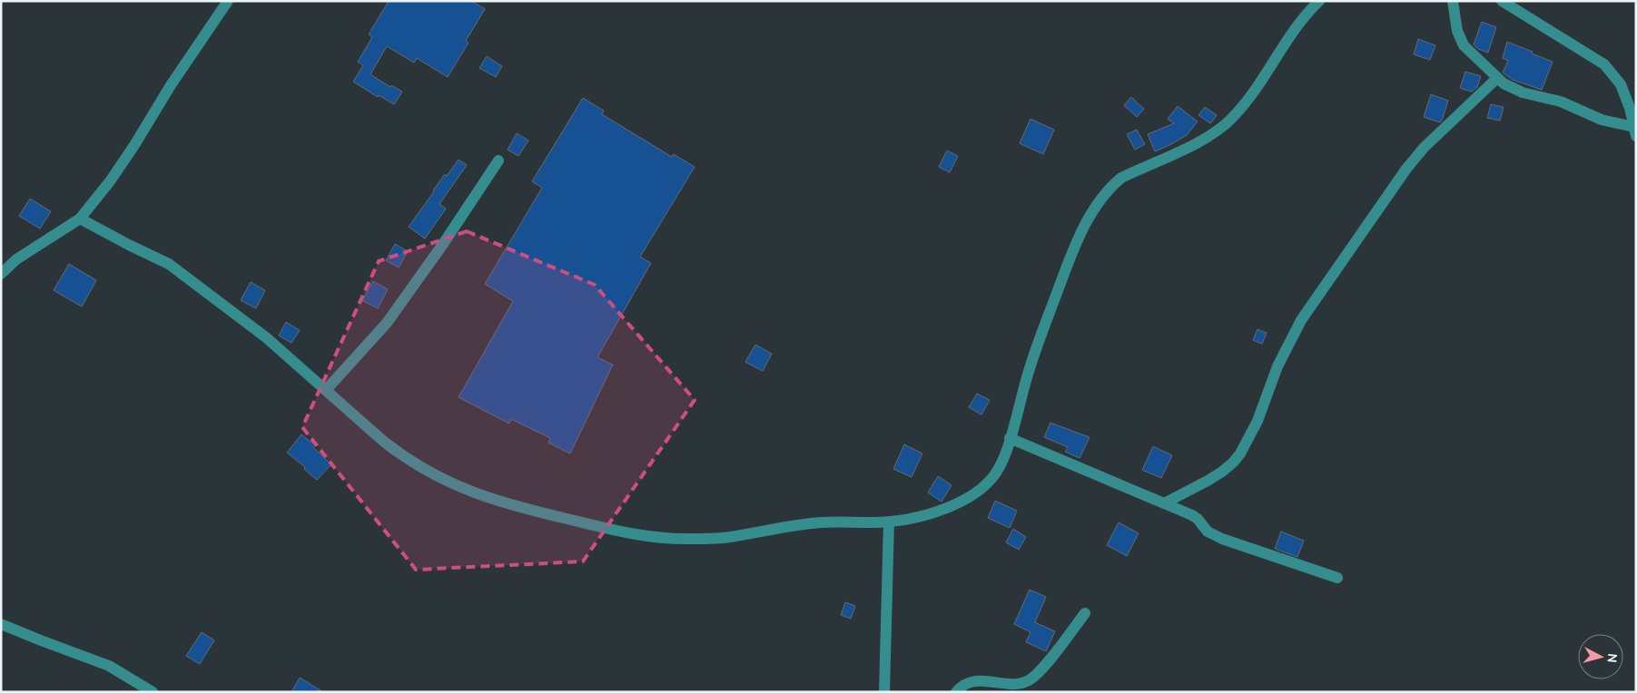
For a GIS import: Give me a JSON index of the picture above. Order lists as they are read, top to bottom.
{
  "north": "right"
}
